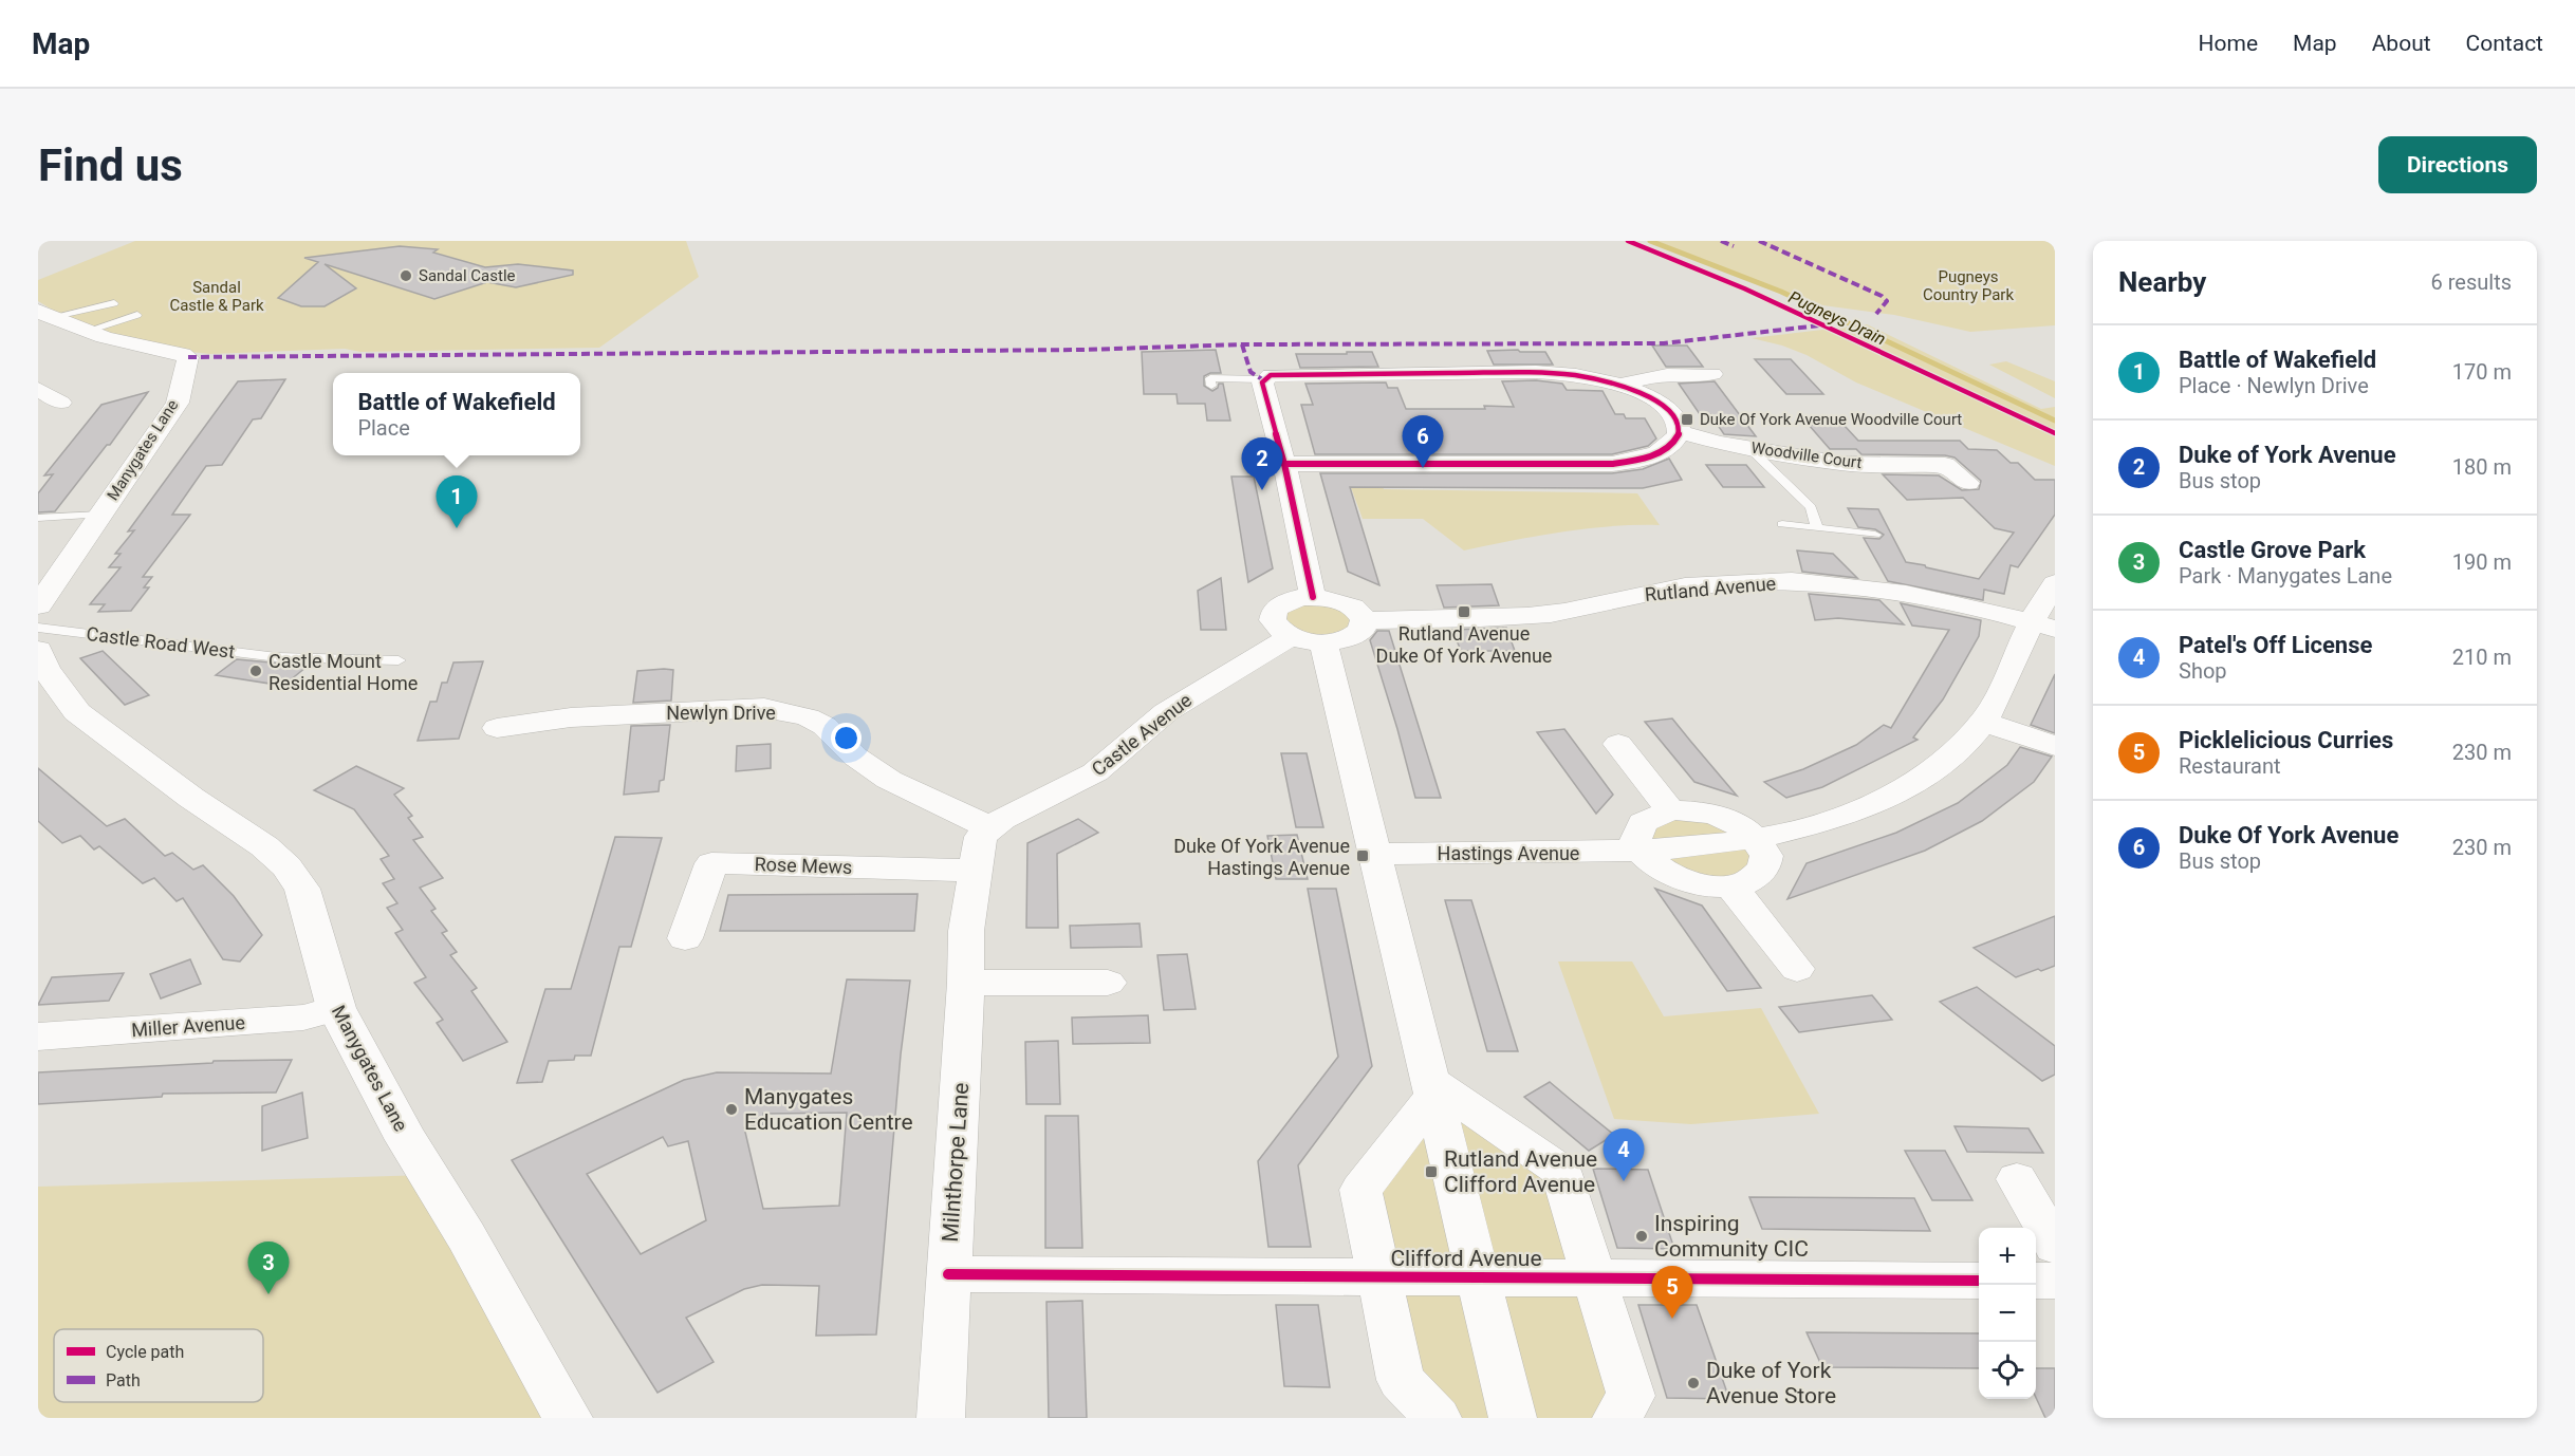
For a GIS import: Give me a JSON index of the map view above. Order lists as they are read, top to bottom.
{
  "streets": {
    "street": [
      "Manygates Lane",
      "Woodville Court",
      "Rutland Avenue",
      "Newlyn Drive",
      "Castle Avenue",
      "Hastings Avenue",
      "Rose Mews",
      "Miller Avenue",
      "Milnthorpe Lane",
      "Clifford Avenue"
    ],
    "lane": ["Castle Road West"]
  },
  "crossings": [
    ["Manygates Lane", "Miller Avenue"],
    ["Rutland Avenue", "Castle Avenue"],
    ["Rutland Avenue", "Hastings Avenue"],
    ["Newlyn Drive", "Castle Avenue"],
    ["Newlyn Drive", "Milnthorpe Lane"],
    ["Castle Avenue", "Milnthorpe Lane"],
    ["Rose Mews", "Milnthorpe Lane"],
    ["Milnthorpe Lane", "Clifford Avenue"]
  ],
  "water": ["Pugneys Drain"],
  "parks": ["Pugneys Country Park", "Sandal Castle & Park"],
  "places": {
    "other": [
      "Sandal Castle",
      "Castle Mount Residential Home",
      "Manygates Education Centre",
      "Inspiring Community CIC",
      "Duke of York Avenue Store"
    ],
    "transit": [
      "Duke Of York Avenue Woodville Court",
      "Rutland Avenue Duke Of York Avenue",
      "Duke Of York Avenue Hastings Avenue",
      "Rutland Avenue Clifford Avenue"
    ]
  },
  "legend": ["Cycle path", "Path"],
  "page": {
    "header": "Map",
    "nav": [
      "Home",
      "Map",
      "About",
      "Contact"
    ],
    "buttons": "Directions",
    "title": "Find us",
    "heading": ["Nearby", "6 results"],
    "list": [
      {
        "mark": "1",
        "name": "Battle of Wakefield",
        "note": "Place · Newlyn Drive",
        "value": "170 m"
      },
      {
        "mark": "2",
        "name": "Duke of York Avenue",
        "note": "Bus stop",
        "value": "180 m"
      },
      {
        "mark": "3",
        "name": "Castle Grove Park",
        "note": "Park · Manygates Lane",
        "value": "190 m"
      },
      {
        "mark": "4",
        "name": "Patel's Off License",
        "note": "Shop",
        "value": "210 m"
      },
      {
        "mark": "5",
        "name": "Picklelicious Curries",
        "note": "Restaurant",
        "value": "230 m"
      },
      {
        "mark": "6",
        "name": "Duke Of York Avenue",
        "note": "Bus stop",
        "value": "230 m"
      }
    ],
    "popup": ["Battle of Wakefield", "Place"],
    "pins": [
      "6",
      "2",
      "1",
      "4",
      "3",
      "5"
    ],
    "map_buttons": ["+", "−"]
  }
}
